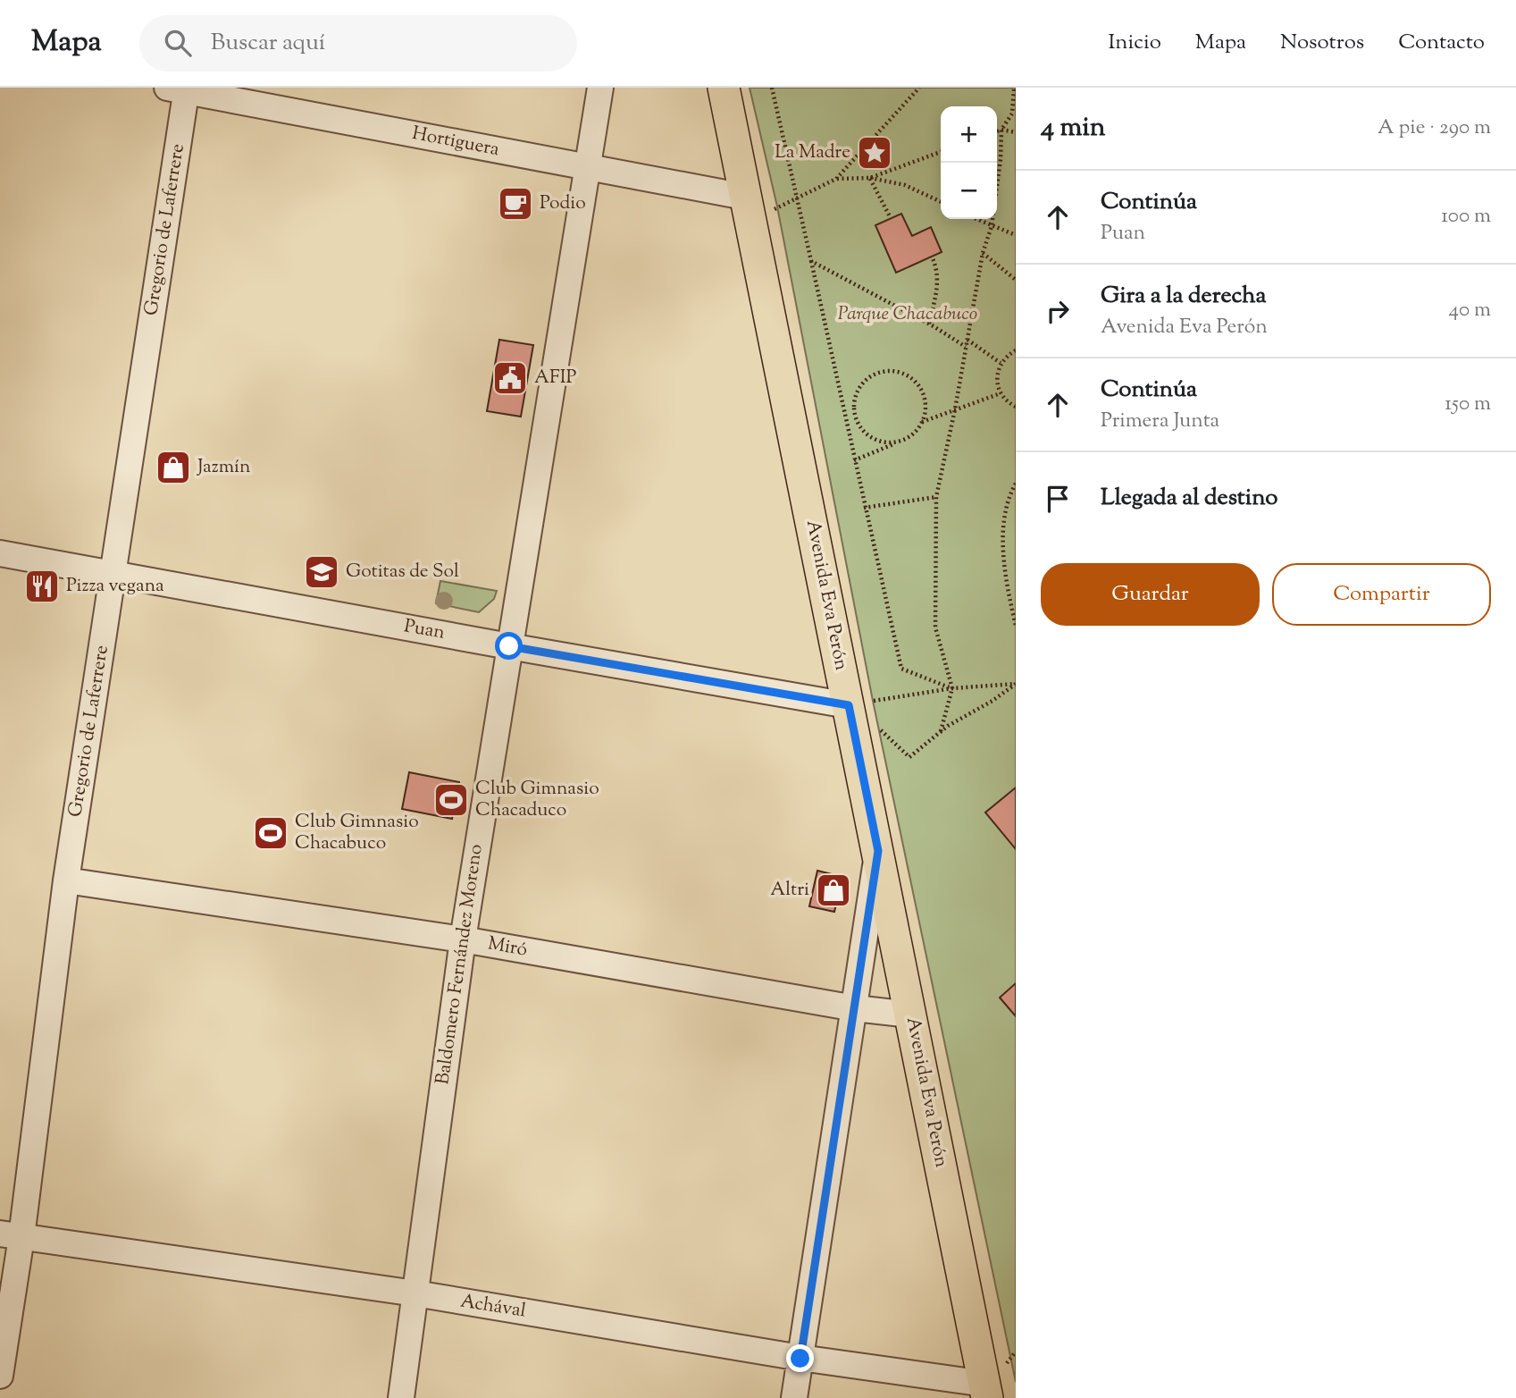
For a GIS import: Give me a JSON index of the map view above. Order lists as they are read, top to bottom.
{
  "streets": {
    "main road": ["Avenida Eva Perón"],
    "street": [
      "Hortiguera",
      "Gregorio de Laferrere",
      "Puan",
      "Miró",
      "Baldomero Fernández Moreno",
      "Achával"
    ]
  },
  "crossings": [
    ["Hortiguera", "Gregorio de Laferrere"],
    ["Hortiguera", "Avenida Eva Perón"],
    ["Hortiguera", "Baldomero Fernández Moreno"],
    ["Gregorio de Laferrere", "Puan"],
    ["Gregorio de Laferrere", "Miró"],
    ["Gregorio de Laferrere", "Achával"],
    ["Avenida Eva Perón", "Puan"],
    ["Avenida Eva Perón", "Miró"],
    ["Avenida Eva Perón", "Achával"],
    ["Puan", "Baldomero Fernández Moreno"],
    ["Miró", "Baldomero Fernández Moreno"],
    ["Baldomero Fernández Moreno", "Achával"]
  ],
  "parks": ["Parque Chacabuco"],
  "places": {
    "place": ["La Madre"],
    "cafe": ["Podio"],
    "public building": ["AFIP"],
    "shop": ["Jazmín", "Altri"],
    "school or university": ["Gotitas de Sol"],
    "restaurant": ["Pizza vegana"],
    "sports": ["Club Gimnasio Chacaduco", "Club Gimnasio Chacabuco"]
  },
  "page": {
    "header": "Mapa",
    "search": "Buscar aquí",
    "nav": [
      "Inicio",
      "Mapa",
      "Nosotros",
      "Contacto"
    ],
    "heading": ["4 min", "A pie · 290 m"],
    "map_buttons": ["+", "−"],
    "list": [
      ["Continúa", "Puan", "100 m"],
      ["Gira a la derecha", "Avenida Eva Perón", "40 m"],
      ["Continúa", "Primera Junta", "150 m"],
      "Llegada al destino"
    ],
    "buttons": ["Guardar", "Compartir"]
  }
}
